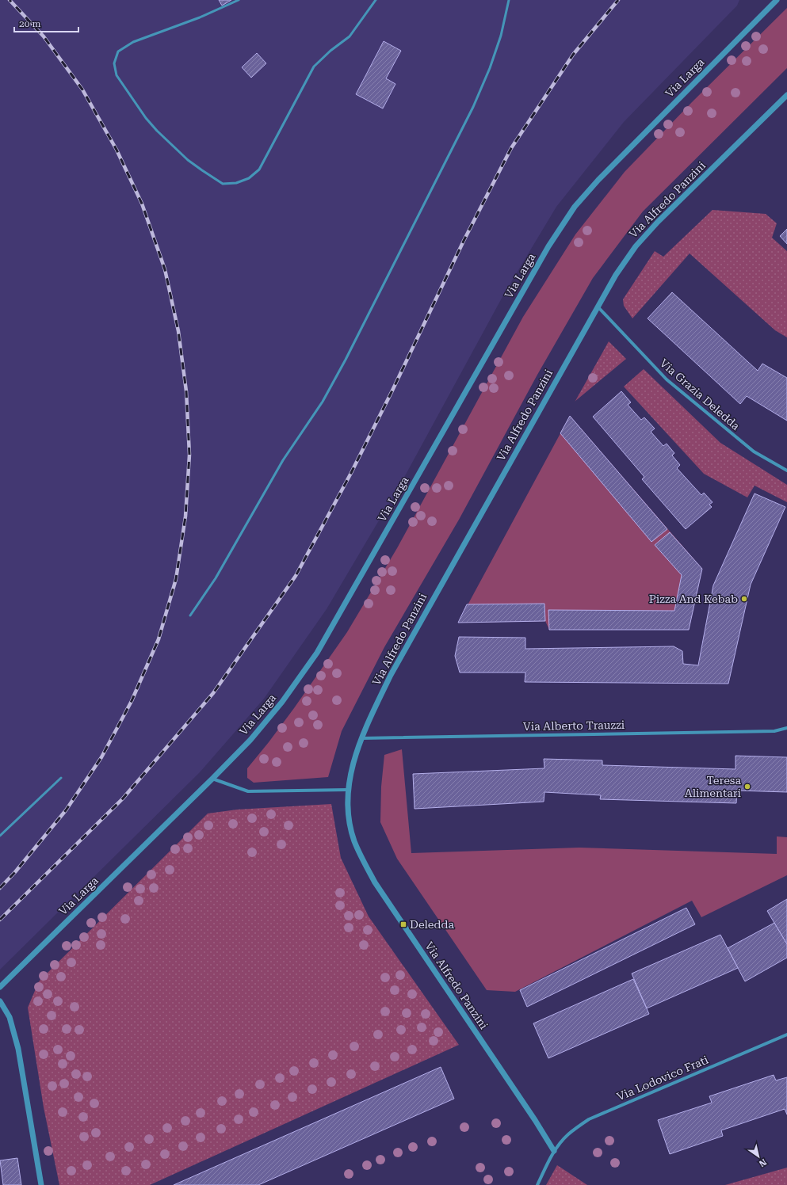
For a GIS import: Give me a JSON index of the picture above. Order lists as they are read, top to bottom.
{
  "streets": {
    "street": [
      "Via Larga",
      "Via Alfredo Panzini",
      "Via Grazia Deledda",
      "Via Alberto Trauzzi",
      "Via Lodovico Frati"
    ]
  },
  "crossings": [
    ["Via Alfredo Panzini", "Via Grazia Deledda"],
    ["Via Alfredo Panzini", "Via Alberto Trauzzi"],
    ["Via Alfredo Panzini", "Via Lodovico Frati"]
  ],
  "places": {
    "other": ["Pizza And Kebab", "Teresa Alimentari"],
    "transit": ["Deledda"]
  },
  "scale_bar": "20 m",
  "north": "bottom right"
}
